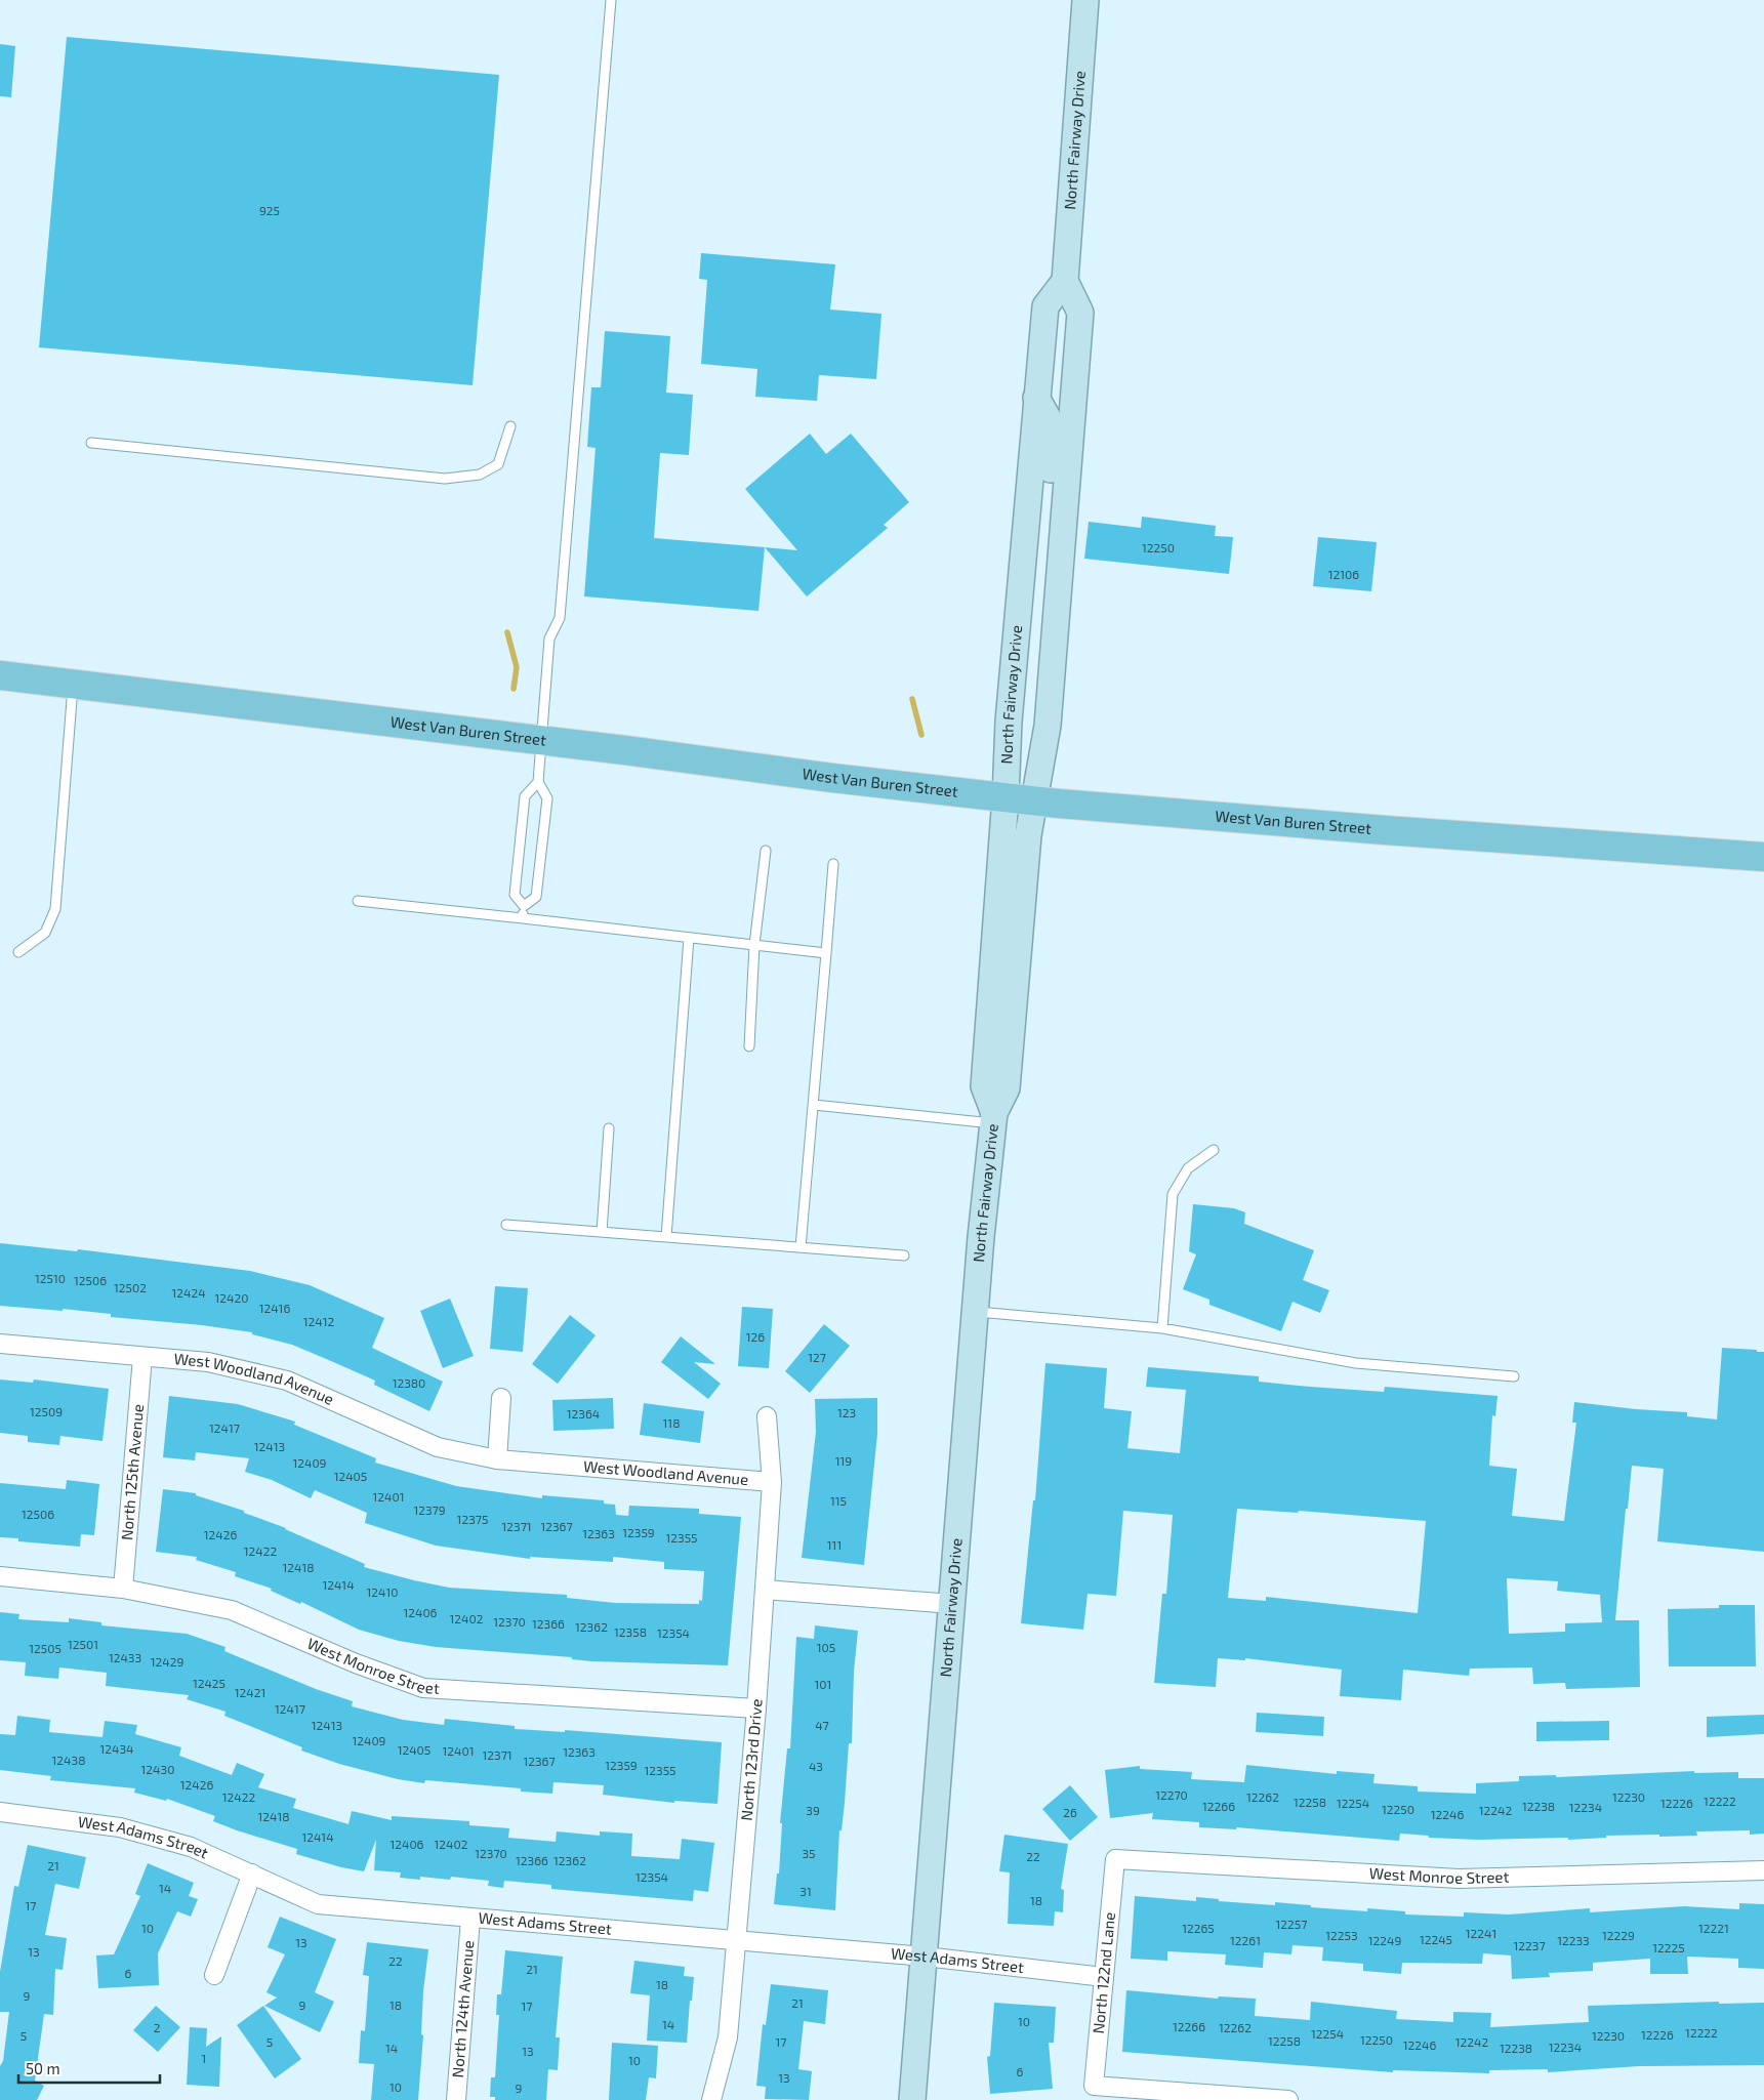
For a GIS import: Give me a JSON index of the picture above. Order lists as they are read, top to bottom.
{
  "streets": {
    "main road": ["West Van Buren Street"],
    "street": [
      "North Fairway Drive",
      "West Woodland Avenue",
      "North 125th Avenue",
      "West Monroe Street",
      "North 123rd Drive",
      "West Adams Street",
      "North 122nd Lane",
      "North 124th Avenue"
    ]
  },
  "crossings": [
    ["North Fairway Drive", "West Van Buren Street"],
    ["North Fairway Drive", "West Adams Street"],
    ["West Woodland Avenue", "North 125th Avenue"],
    ["West Woodland Avenue", "North 123rd Drive"],
    ["North 125th Avenue", "West Monroe Street"],
    ["West Monroe Street", "North 123rd Drive"],
    ["West Monroe Street", "North 122nd Lane"],
    ["North 123rd Drive", "West Adams Street"],
    ["West Adams Street", "North 122nd Lane"],
    ["West Adams Street", "North 124th Avenue"]
  ],
  "house_numbers": [
    "925",
    "12250",
    "12106",
    "12510",
    "12506",
    "12502",
    "12424",
    "12420",
    "12416",
    "12412",
    "126",
    "127",
    "12380",
    "12509",
    "123",
    "12364",
    "118",
    "12417",
    "12413",
    "119",
    "12409",
    "12405",
    "12401",
    "115",
    "12379",
    "12506",
    "12375",
    "12371",
    "12367",
    "12359",
    "12363",
    "12426",
    "12355",
    "111",
    "12422",
    "12418",
    "12414",
    "12410",
    "12406",
    "12402",
    "12370",
    "12366",
    "12362",
    "12358",
    "12354",
    "12501",
    "105",
    "12505",
    "12433",
    "12429",
    "12425",
    "101",
    "12421",
    "12417",
    "12413",
    "47",
    "12409",
    "12434",
    "12405",
    "12401",
    "12363",
    "12371",
    "12438",
    "12367",
    "12359",
    "43",
    "12430",
    "12355",
    "12426",
    "12270",
    "12422",
    "12262",
    "12230",
    "12222",
    "12258",
    "12254",
    "12226",
    "12266",
    "12238",
    "12234",
    "12250",
    "39",
    "12242",
    "26",
    "12246",
    "12418",
    "12414",
    "12406",
    "12402",
    "12370",
    "35",
    "22",
    "12366",
    "12362",
    "21",
    "12354",
    "14",
    "31",
    "18",
    "17",
    "12257",
    "10",
    "12265",
    "12221",
    "12241",
    "12253",
    "12229",
    "12245",
    "12261",
    "12249",
    "12233",
    "13",
    "12237",
    "12225",
    "13",
    "22",
    "21",
    "6",
    "18",
    "9",
    "21",
    "9",
    "18",
    "17",
    "10",
    "14",
    "12266",
    "2",
    "12262",
    "12222",
    "12254",
    "12226",
    "5",
    "12230",
    "12250",
    "12258",
    "5",
    "17",
    "12242",
    "12246",
    "12234",
    "14",
    "12238",
    "13",
    "1",
    "10",
    "6",
    "13",
    "10",
    "9"
  ],
  "scale_bar": "50 m"
}
